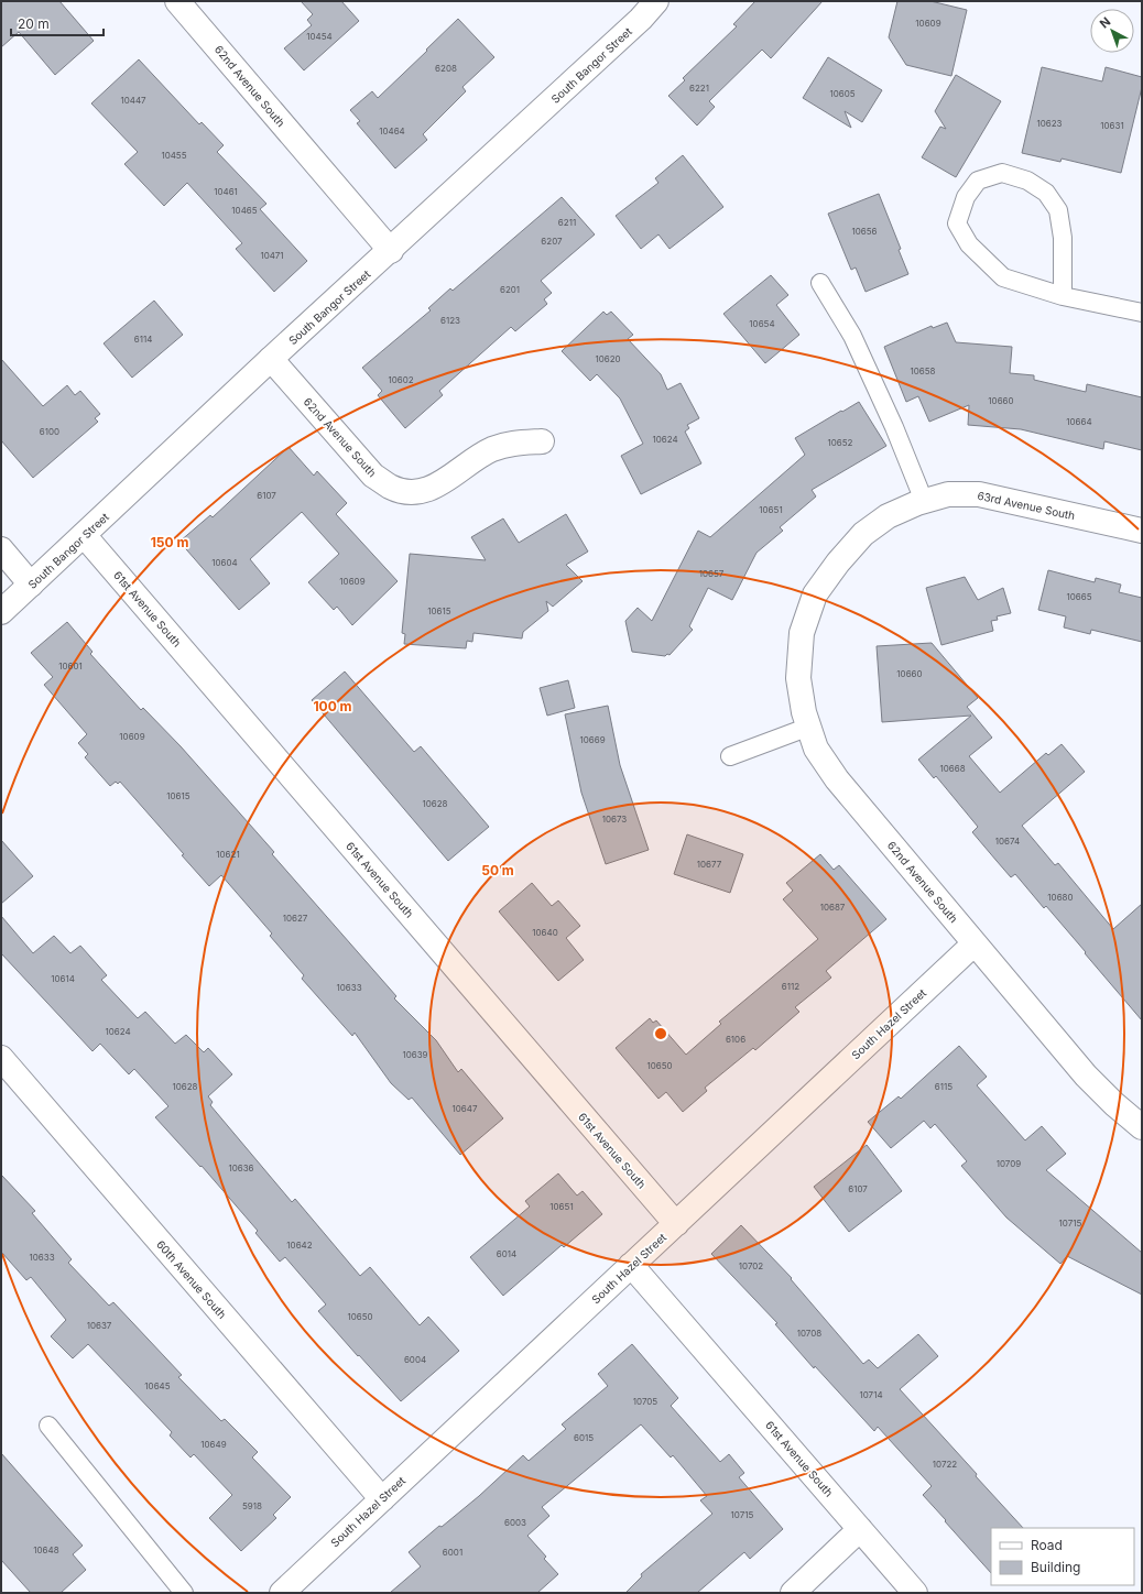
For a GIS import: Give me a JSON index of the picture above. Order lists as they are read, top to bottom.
{
  "streets": {
    "street": [
      "South Bangor Street",
      "62nd Avenue South",
      "63rd Avenue South",
      "61st Avenue South",
      "South Hazel Street",
      "60th Avenue South"
    ]
  },
  "crossings": [
    ["South Bangor Street", "62nd Avenue South"],
    ["South Bangor Street", "61st Avenue South"],
    ["62nd Avenue South", "63rd Avenue South"],
    ["62nd Avenue South", "South Hazel Street"],
    ["61st Avenue South", "South Hazel Street"],
    ["South Hazel Street", "60th Avenue South"]
  ],
  "house_numbers": [
    "10609",
    "10454",
    "6208",
    "6221",
    "10605",
    "10447",
    "10623",
    "10631",
    "10464",
    "10455",
    "10461",
    "10465",
    "6211",
    "10656",
    "6207",
    "10471",
    "6201",
    "6123",
    "10654",
    "6114",
    "10620",
    "10658",
    "10602",
    "10660",
    "10664",
    "6100",
    "10624",
    "10652",
    "6107",
    "10651",
    "10604",
    "10657",
    "10609",
    "10665",
    "10615",
    "10601",
    "10660",
    "10609",
    "10669",
    "10668",
    "10615",
    "10628",
    "10673",
    "10674",
    "10621",
    "10677",
    "10680",
    "10687",
    "10627",
    "10640",
    "10614",
    "6112",
    "10633",
    "10624",
    "6106",
    "10639",
    "10650",
    "10628",
    "6115",
    "10647",
    "10709",
    "10636",
    "6107",
    "10651",
    "10715",
    "10642",
    "6014",
    "10633",
    "10702",
    "10650",
    "10637",
    "10708",
    "6004",
    "10645",
    "10714",
    "10705",
    "6015",
    "10649",
    "10722",
    "5918",
    "10715",
    "6003",
    "10648",
    "6001"
  ],
  "legend": ["Road", "Building"],
  "scale_bar": "20 m",
  "north": "top left",
  "rings": ["150 m", "100 m", "50 m"]
}
